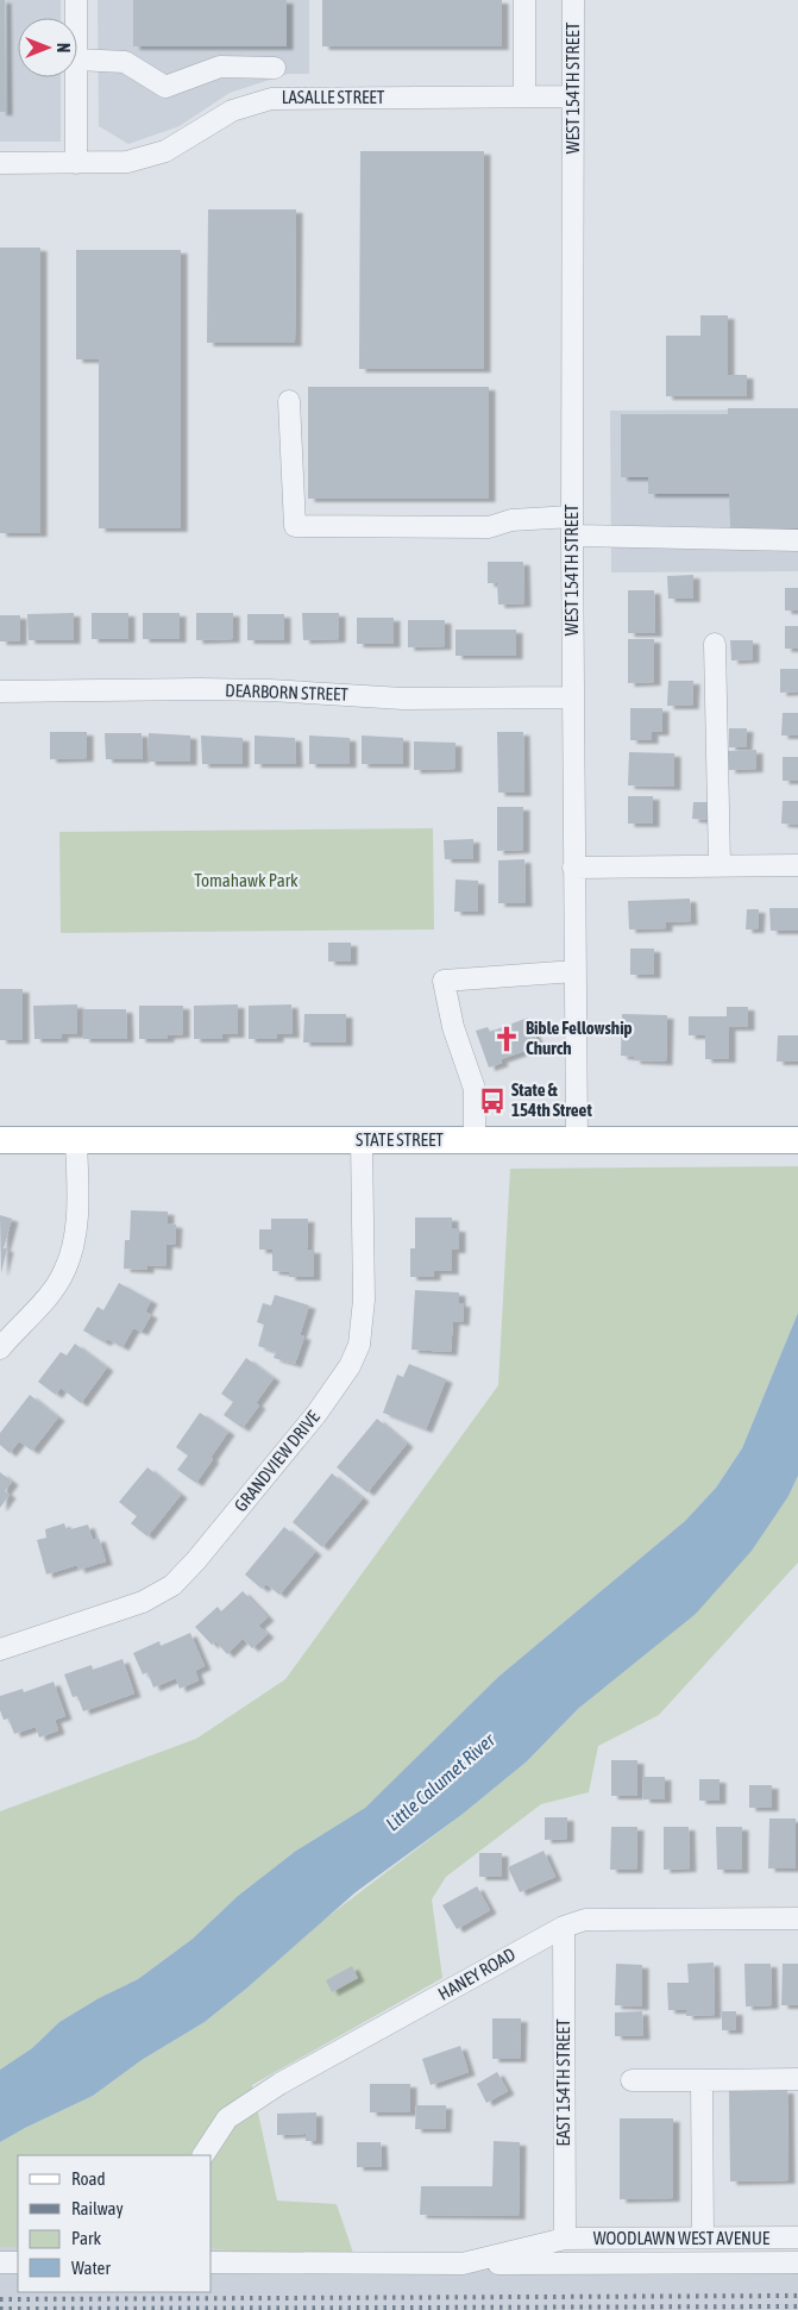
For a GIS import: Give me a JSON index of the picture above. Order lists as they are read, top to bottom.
{
  "streets": {
    "main road": ["STATE STREET"],
    "street": [
      "WEST 154TH STREET",
      "LASALLE STREET",
      "DEARBORN STREET",
      "GRANDVIEW DRIVE",
      "HANEY ROAD",
      "EAST 154TH STREET",
      "WOODLAWN WEST AVENUE"
    ]
  },
  "crossings": [
    ["WEST 154TH STREET", "LASALLE STREET"],
    ["WEST 154TH STREET", "DEARBORN STREET"],
    ["WEST 154TH STREET", "STATE STREET"],
    ["STATE STREET", "GRANDVIEW DRIVE"],
    ["HANEY ROAD", "EAST 154TH STREET"],
    ["EAST 154TH STREET", "WOODLAWN WEST AVENUE"]
  ],
  "water": ["Little Calumet River"],
  "parks": ["Tomahawk Park"],
  "places": {
    "church": ["Bible Fellowship Church"],
    "bus stop": ["State & 154th Street"]
  },
  "legend": [
    "Road",
    "Railway",
    "Park",
    "Water"
  ],
  "north": "right"
}
